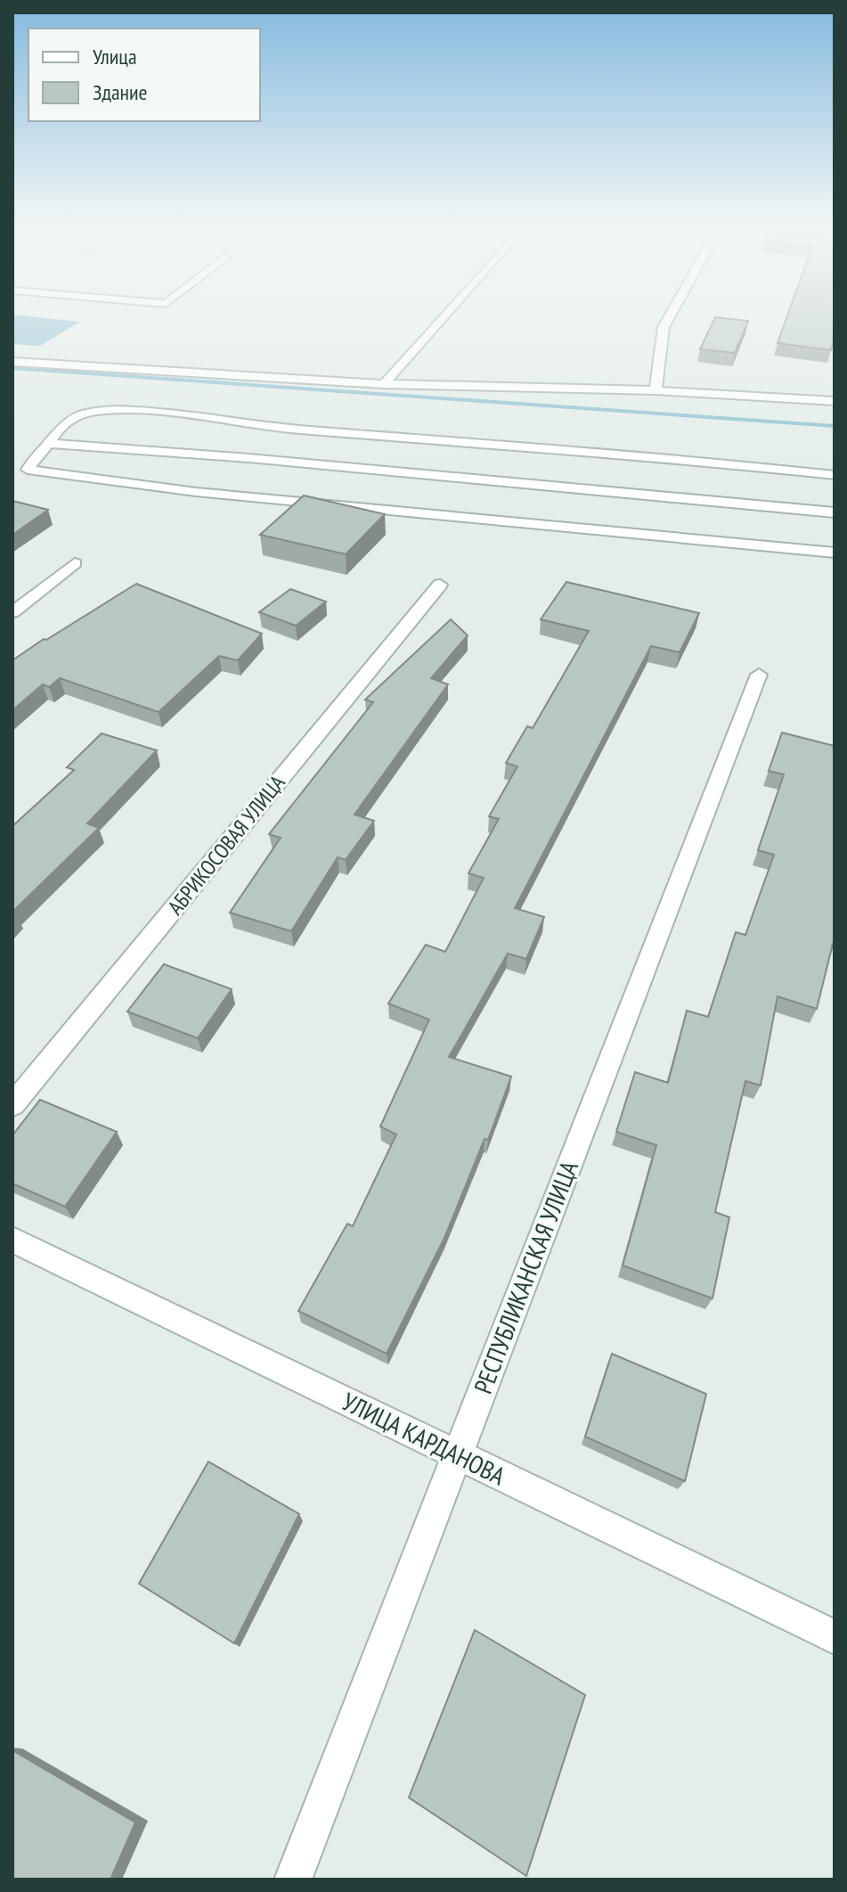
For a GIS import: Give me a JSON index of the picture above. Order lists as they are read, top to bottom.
{
  "streets": {
    "street": ["АБРИКОСОВАЯ УЛИЦА", "РЕСПУБЛИКАНСКАЯ УЛИЦА", "УЛИЦА КАРДАНОВА"]
  },
  "crossings": [
    ["РЕСПУБЛИКАНСКАЯ УЛИЦА", "УЛИЦА КАРДАНОВА"]
  ],
  "legend": ["Улица", "Здание"]
}
